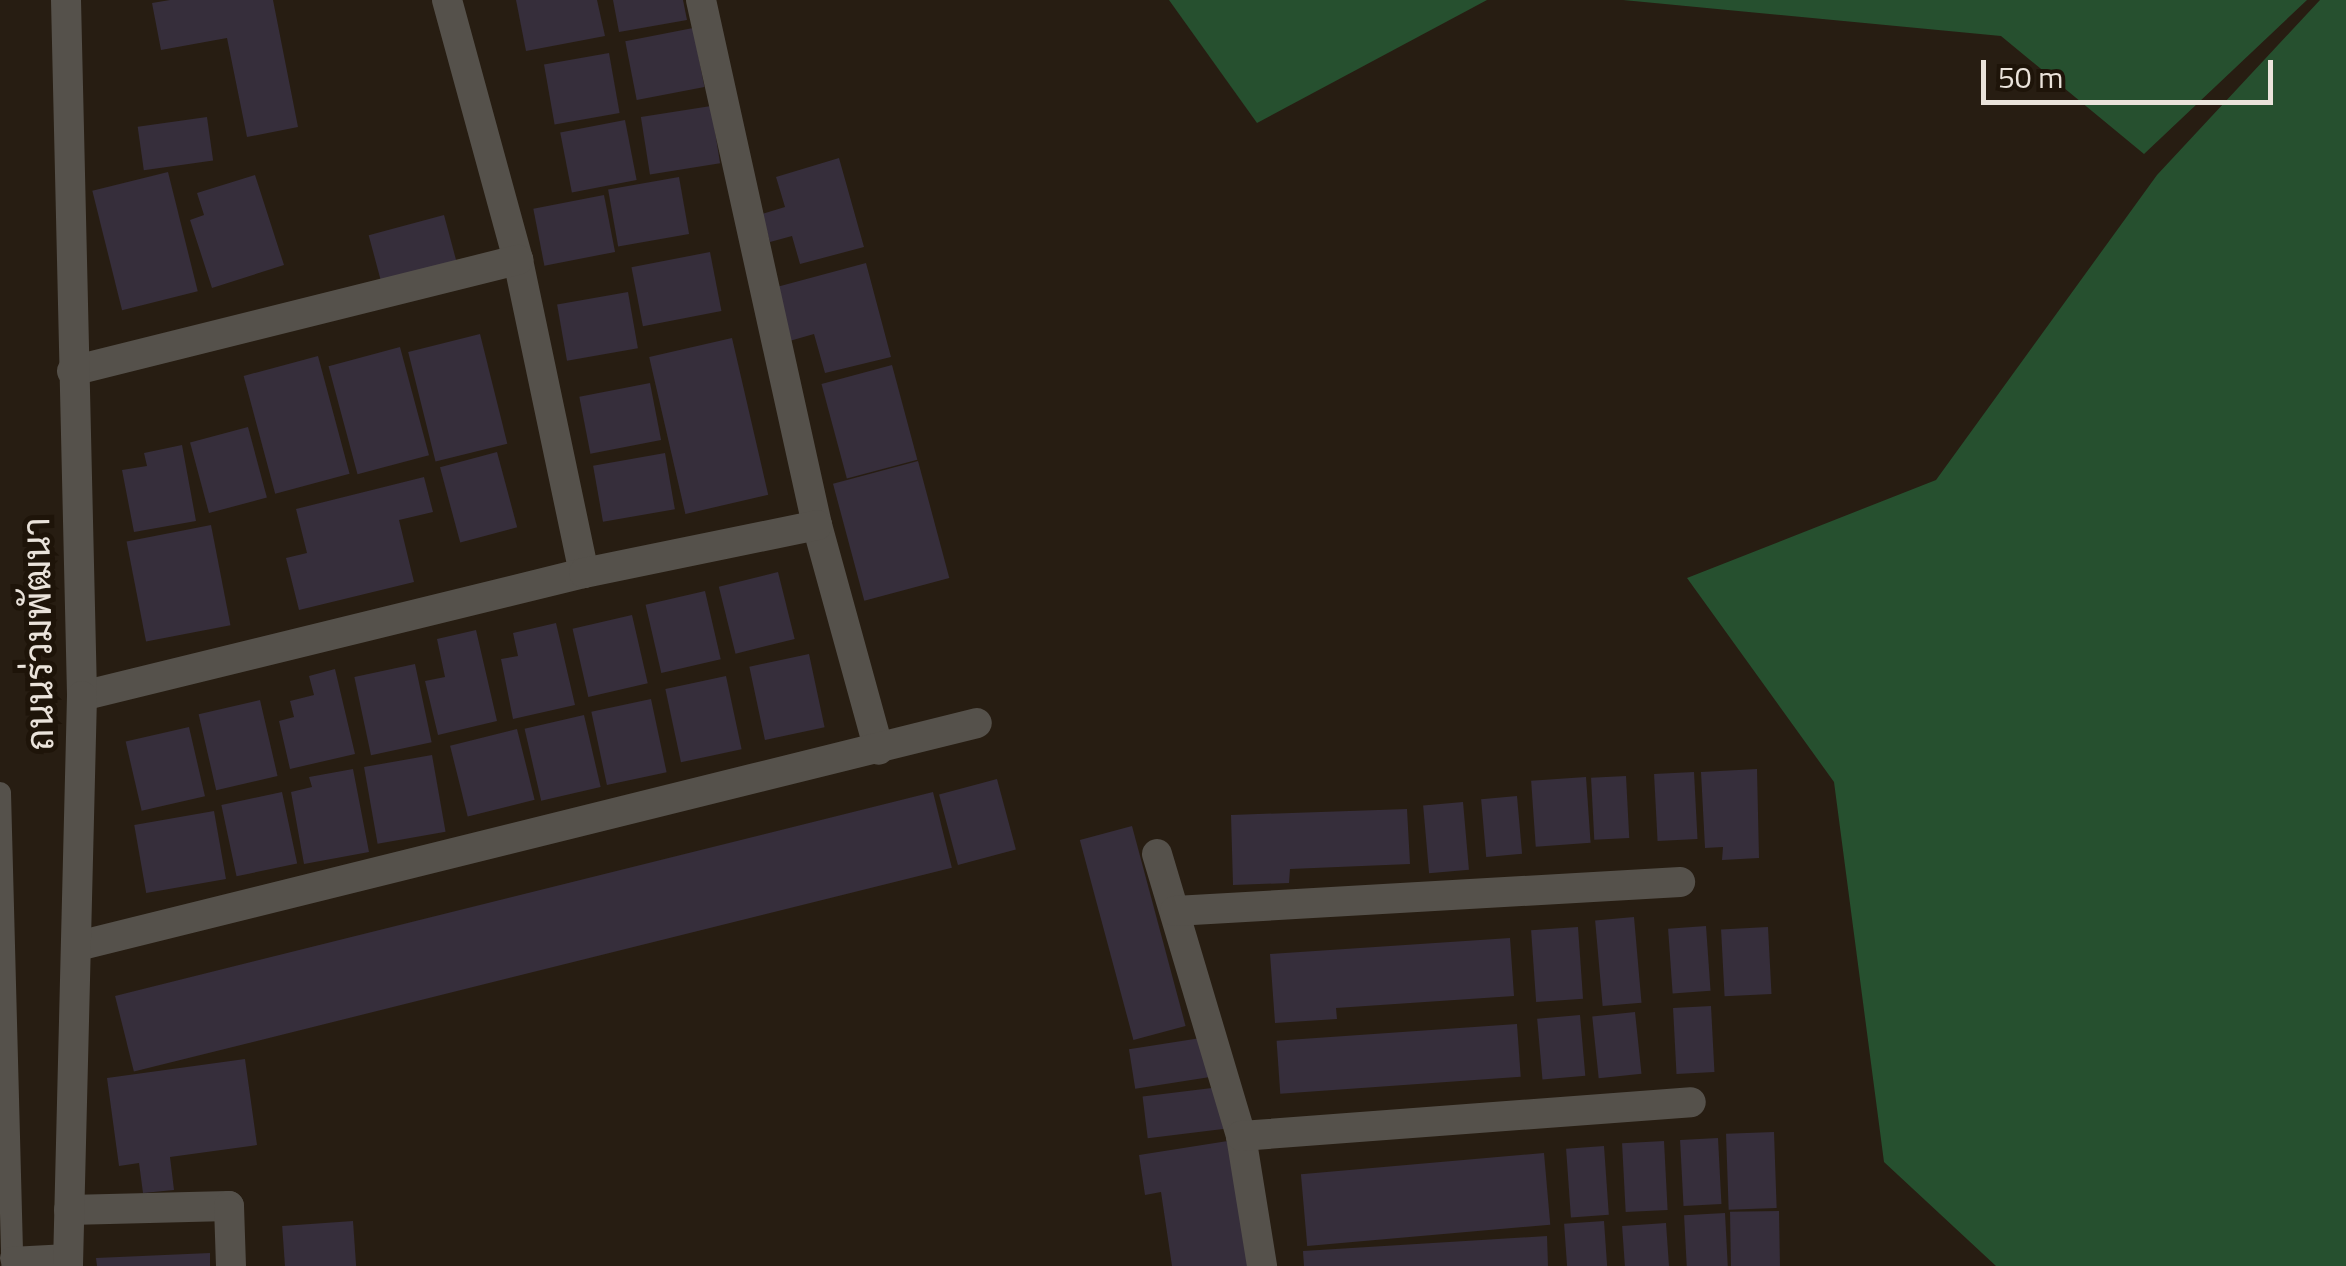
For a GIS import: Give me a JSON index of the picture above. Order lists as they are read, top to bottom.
{
  "streets": {
    "street": ["ถนนร่วมพัฒนา"]
  },
  "scale_bar": "50 m"
}
